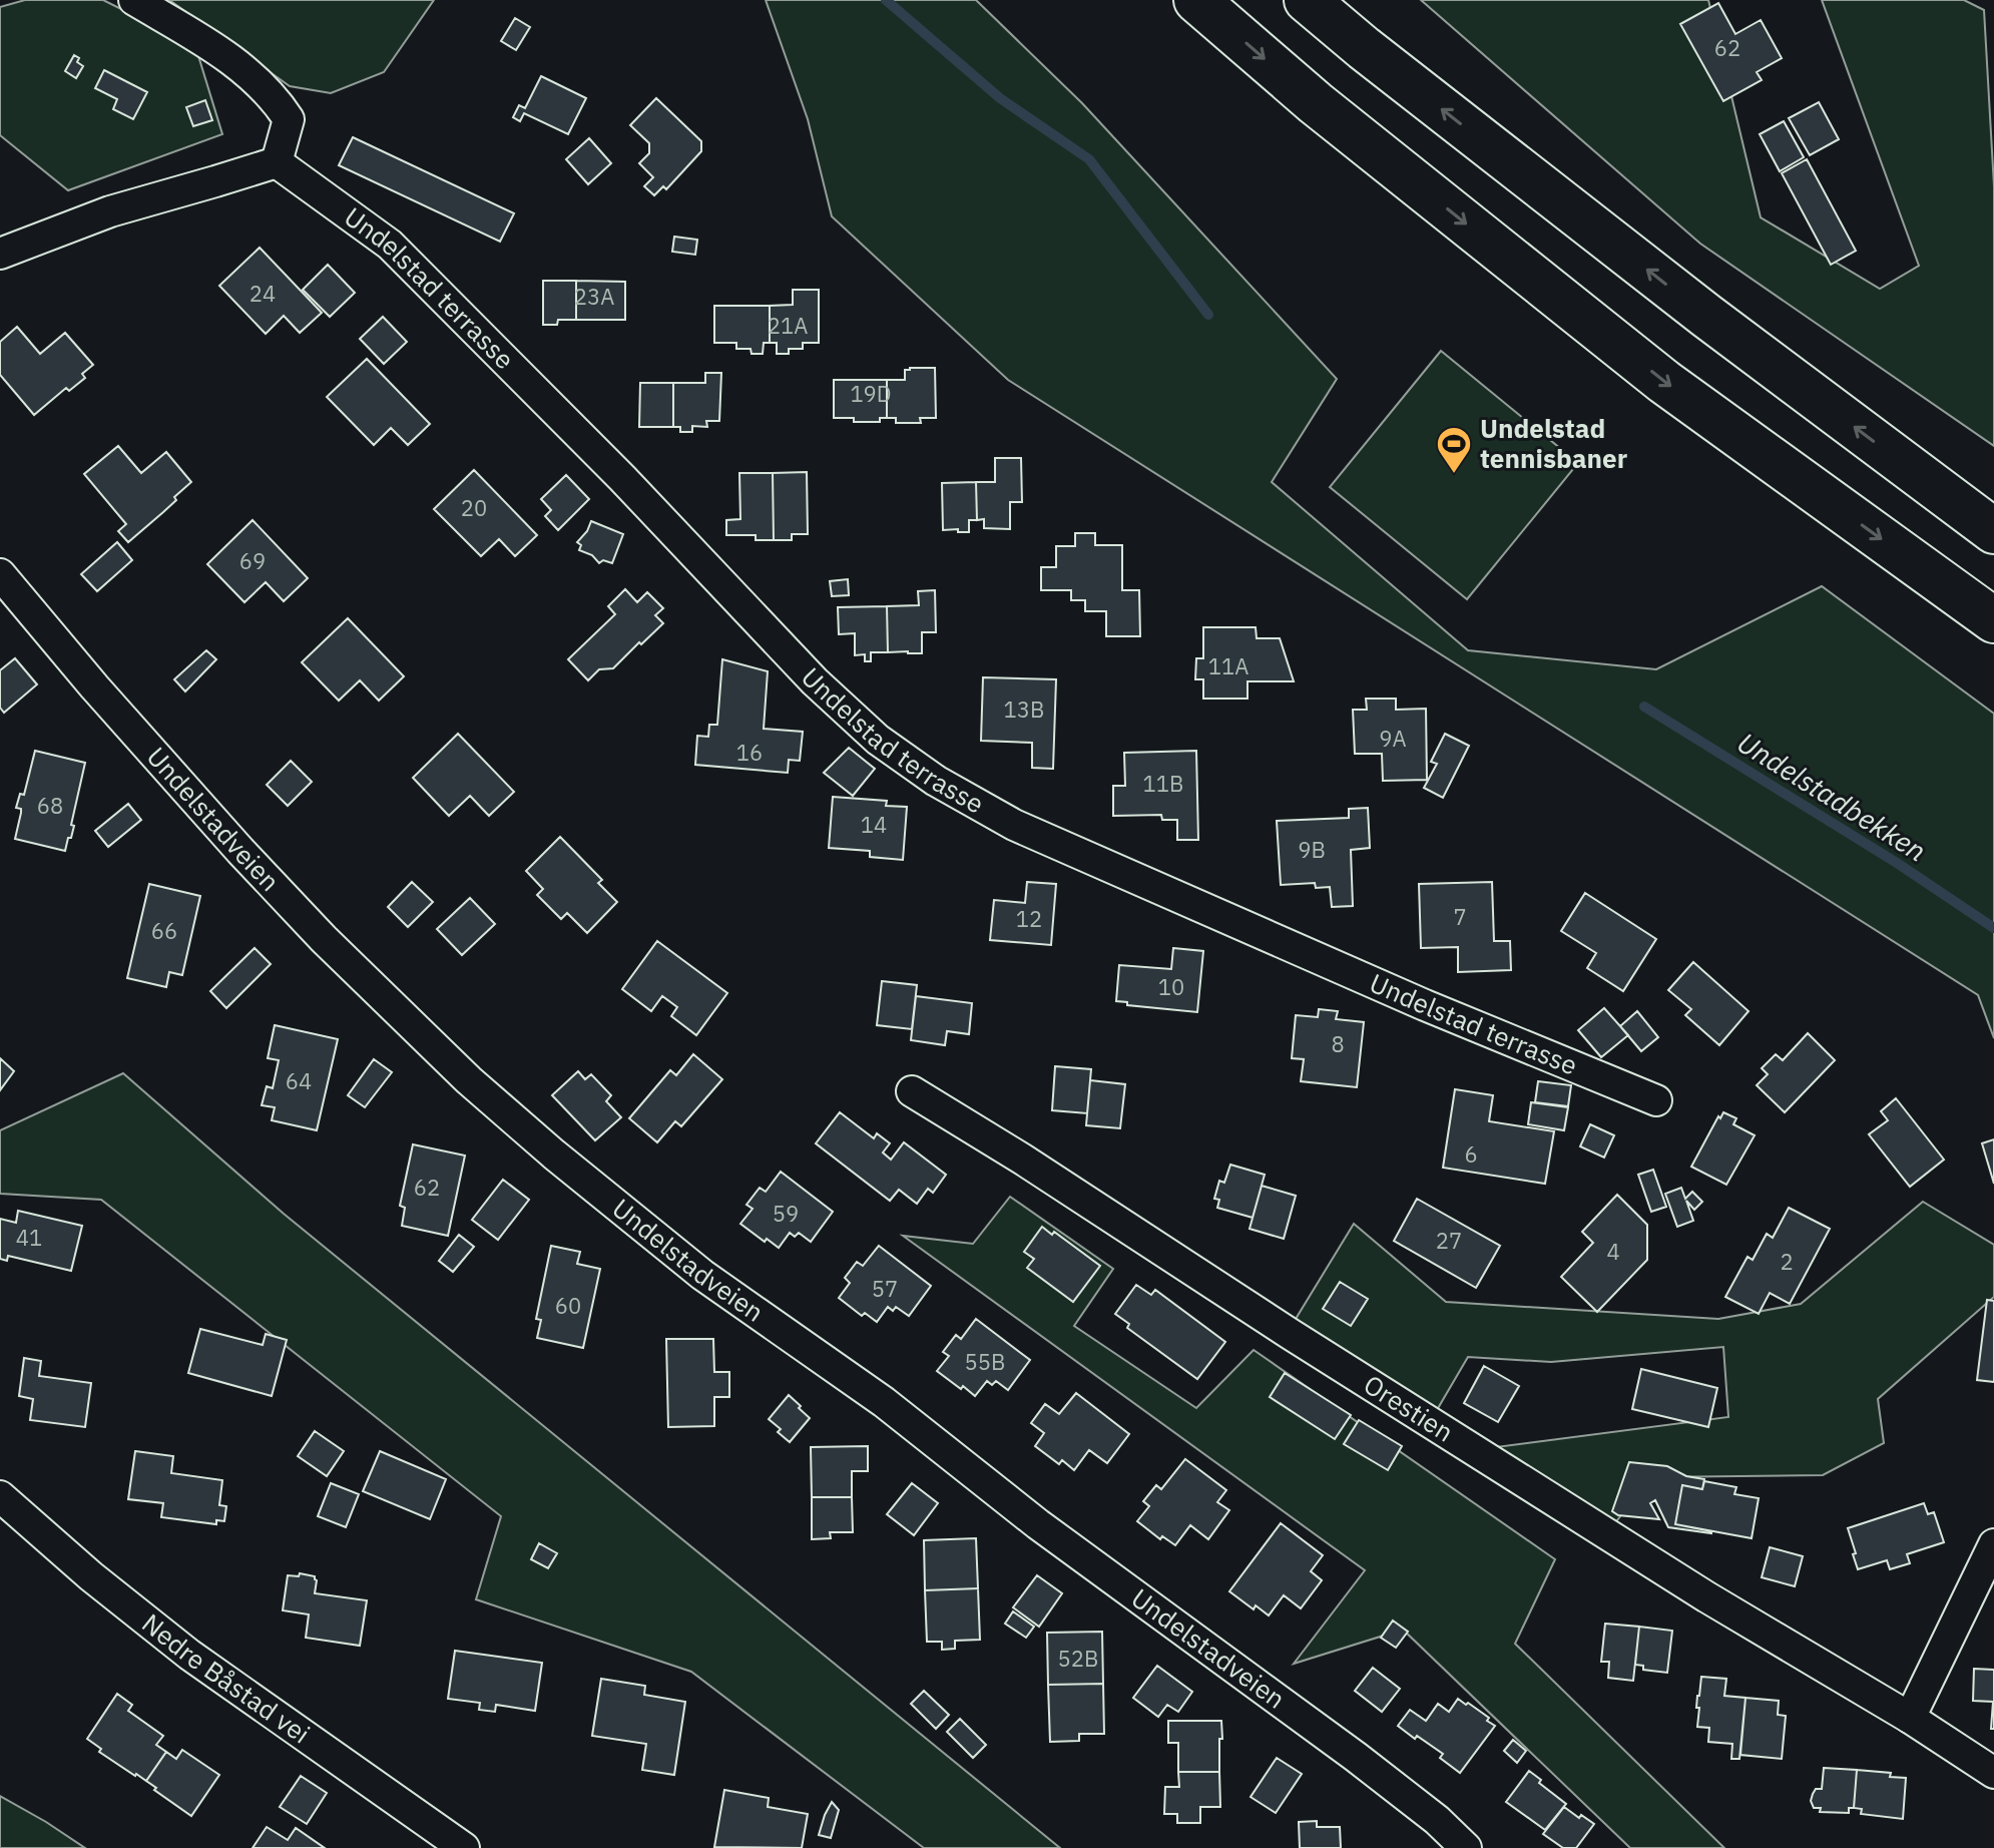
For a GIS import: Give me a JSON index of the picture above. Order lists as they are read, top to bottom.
{
  "streets": {
    "street": [
      "Undelstad terrasse",
      "Undelstadveien",
      "Orestien",
      "Nedre Båstad vei"
    ]
  },
  "water": ["Undelstadbekken"],
  "places": {
    "sports": ["Undelstad tennisbaner"]
  },
  "house_numbers": [
    "62",
    "24",
    "23A",
    "21A",
    "19D",
    "20",
    "69",
    "11A",
    "13B",
    "9A",
    "16",
    "11B",
    "68",
    "14",
    "9B",
    "7",
    "12",
    "66",
    "10",
    "8",
    "64",
    "6",
    "62",
    "59",
    "41",
    "27",
    "4",
    "2",
    "57",
    "60",
    "55B",
    "52B"
  ]
}
